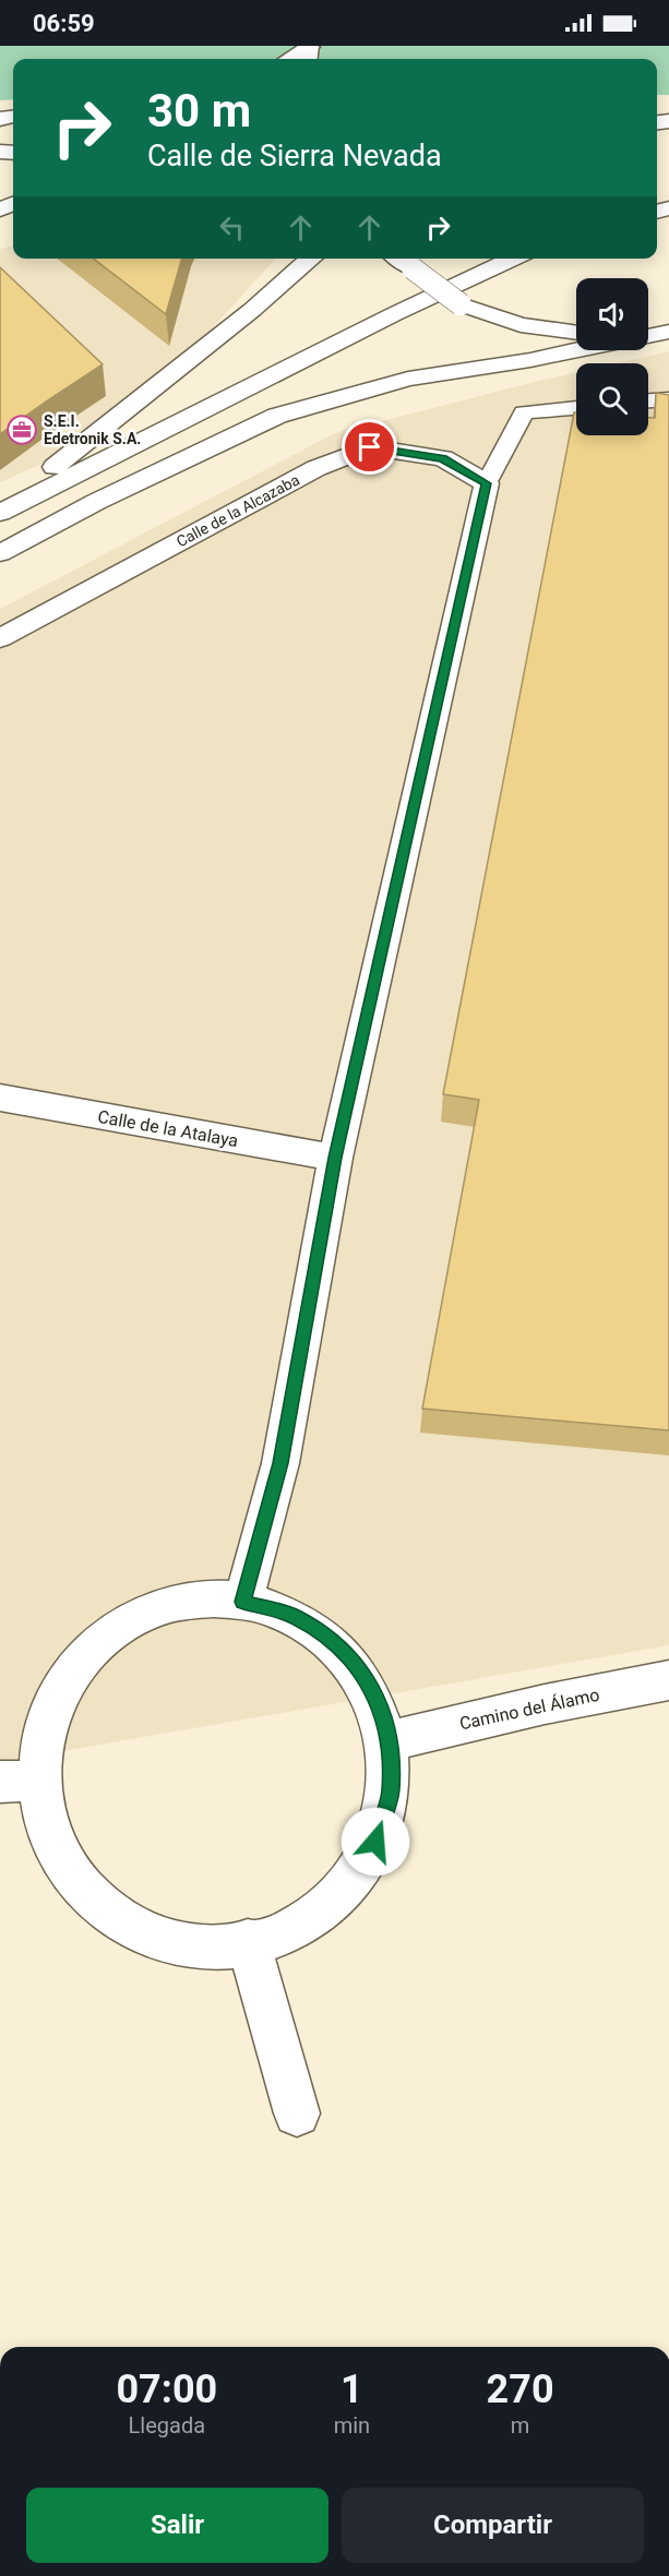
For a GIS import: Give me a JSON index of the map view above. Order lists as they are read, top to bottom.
{
  "streets": {
    "main road": ["Calle de la Alcazaba", "Calle de la Atalaya", "Camino del Álamo"]
  },
  "places": {
    "office": ["S.E.I. Edetronik S.A."]
  },
  "page": {
    "status": "06:59",
    "turn": ["30 m", "Calle de Sierra Nevada"],
    "eta": [
      "07:00",
      "Llegada",
      "1",
      "min",
      "270",
      "m"
    ],
    "buttons": ["Salir", "Compartir"]
  }
}
